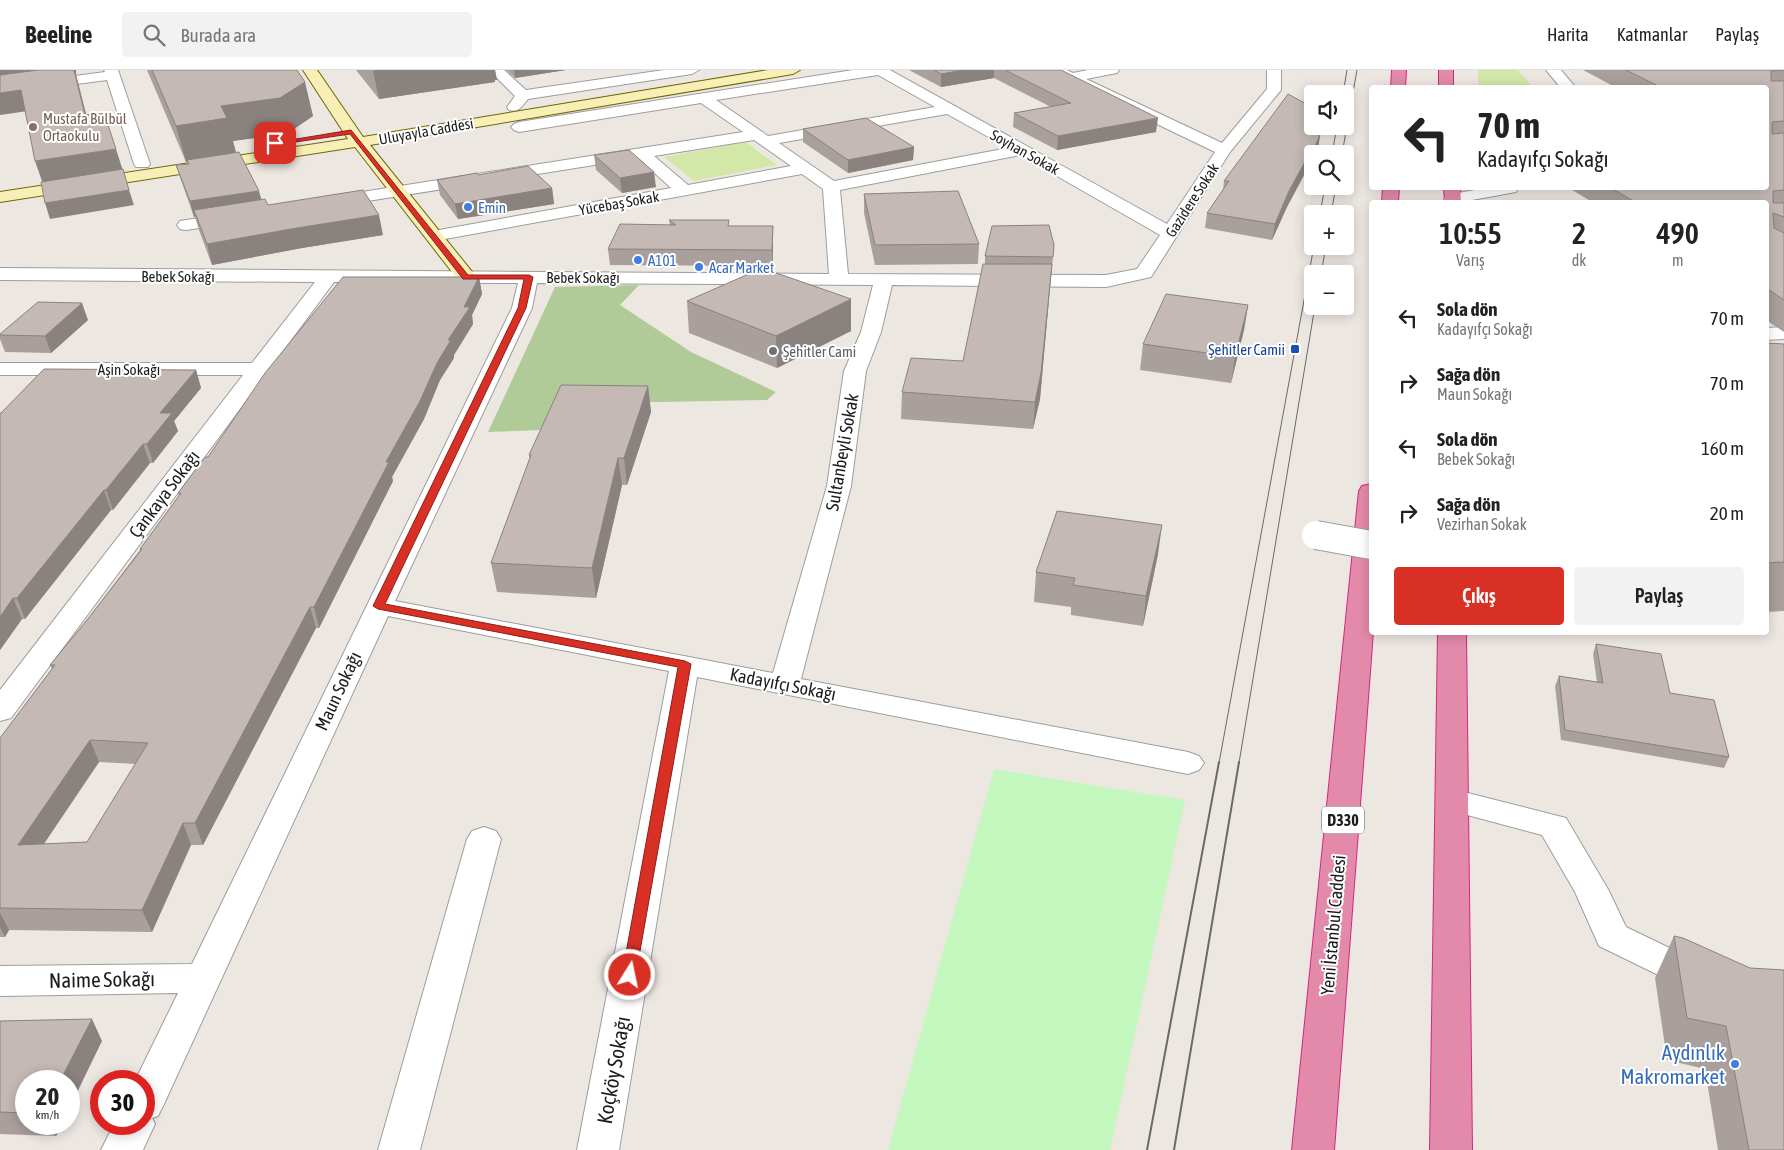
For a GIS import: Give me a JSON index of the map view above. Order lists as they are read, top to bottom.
{
  "streets": {
    "highway": ["D330", "Yeni İstanbul Caddesi"],
    "main road": ["Uluyayla Caddesi"],
    "street": [
      "Soyhan Sokak",
      "Gazidere Sokak",
      "Yücebaş Sokak",
      "Bebek Sokağı",
      "Aşin Sokağı",
      "Sultanbeyli Sokak",
      "Çankaya Sokağı",
      "Kadayıfçı Sokağı",
      "Maun Sokağı",
      "Naime Sokağı",
      "Koçköy Sokağı"
    ]
  },
  "crossings": [
    ["Soyhan Sokak", "Gazidere Sokak"],
    ["Gazidere Sokak", "Bebek Sokağı"],
    ["Bebek Sokağı", "Sultanbeyli Sokak"],
    ["Bebek Sokağı", "Çankaya Sokağı"],
    ["Bebek Sokağı", "Maun Sokağı"],
    ["Aşin Sokağı", "Çankaya Sokağı"],
    ["Sultanbeyli Sokak", "Kadayıfçı Sokağı"],
    ["Kadayıfçı Sokağı", "Maun Sokağı"],
    ["Kadayıfçı Sokağı", "Koçköy Sokağı"],
    ["Maun Sokağı", "Naime Sokağı"]
  ],
  "places": {
    "other": [
      "Mustafa Bülbül Ortaokulu",
      "Emin",
      "A101",
      "Acar Market",
      "Şehitler Cami",
      "Aydınlık Makromarket"
    ],
    "transit": ["Şehitler Camii"]
  },
  "page": {
    "header": "Beeline",
    "search": "Burada ara",
    "nav": ["Harita", "Katmanlar", "Paylaş"],
    "map_buttons": ["+", "−"],
    "turn": ["70 m", "Kadayıfçı Sokağı"],
    "eta": [
      "10:55",
      "Varış",
      "2",
      "dk",
      "490",
      "m"
    ],
    "list": [
      {
        "name": "Sola dön",
        "note": "Kadayıfçı Sokağı",
        "value": "70 m"
      },
      {
        "name": "Sağa dön",
        "note": "Maun Sokağı",
        "value": "70 m"
      },
      {
        "name": "Sola dön",
        "note": "Bebek Sokağı",
        "value": "160 m"
      },
      {
        "name": "Sağa dön",
        "note": "Vezirhan Sokak",
        "value": "20 m"
      }
    ],
    "buttons": ["Çıkış", "Paylaş"],
    "speed": "20 km/h",
    "limit": "30"
  }
}
